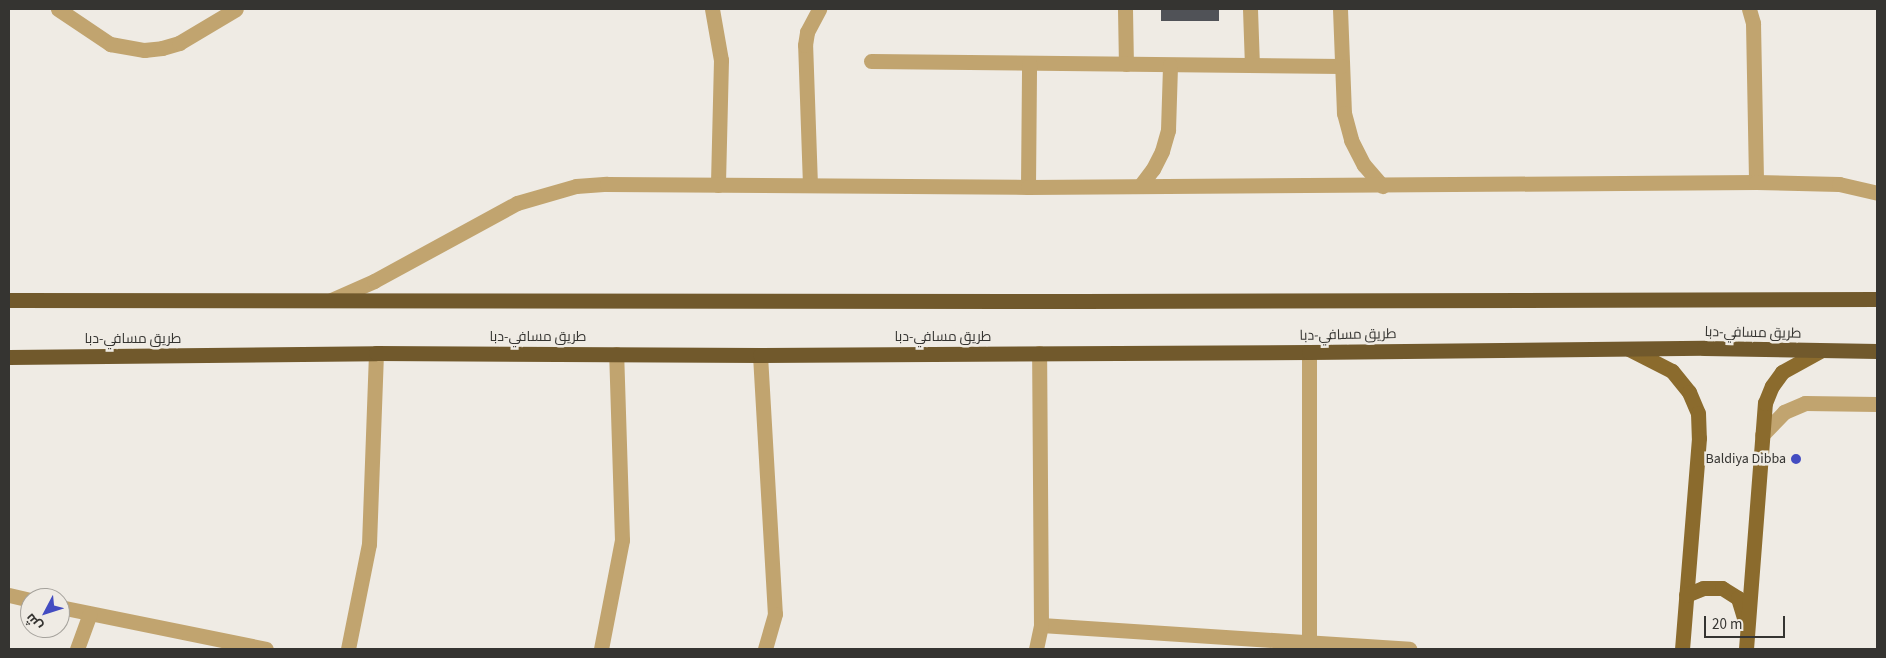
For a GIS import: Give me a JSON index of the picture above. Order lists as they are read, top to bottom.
{
  "streets": {
    "highway": ["طريق مسافي-دبا"]
  },
  "places": ["Baldiya Dibba"],
  "scale_bar": "20 m",
  "north": "bottom left"
}
